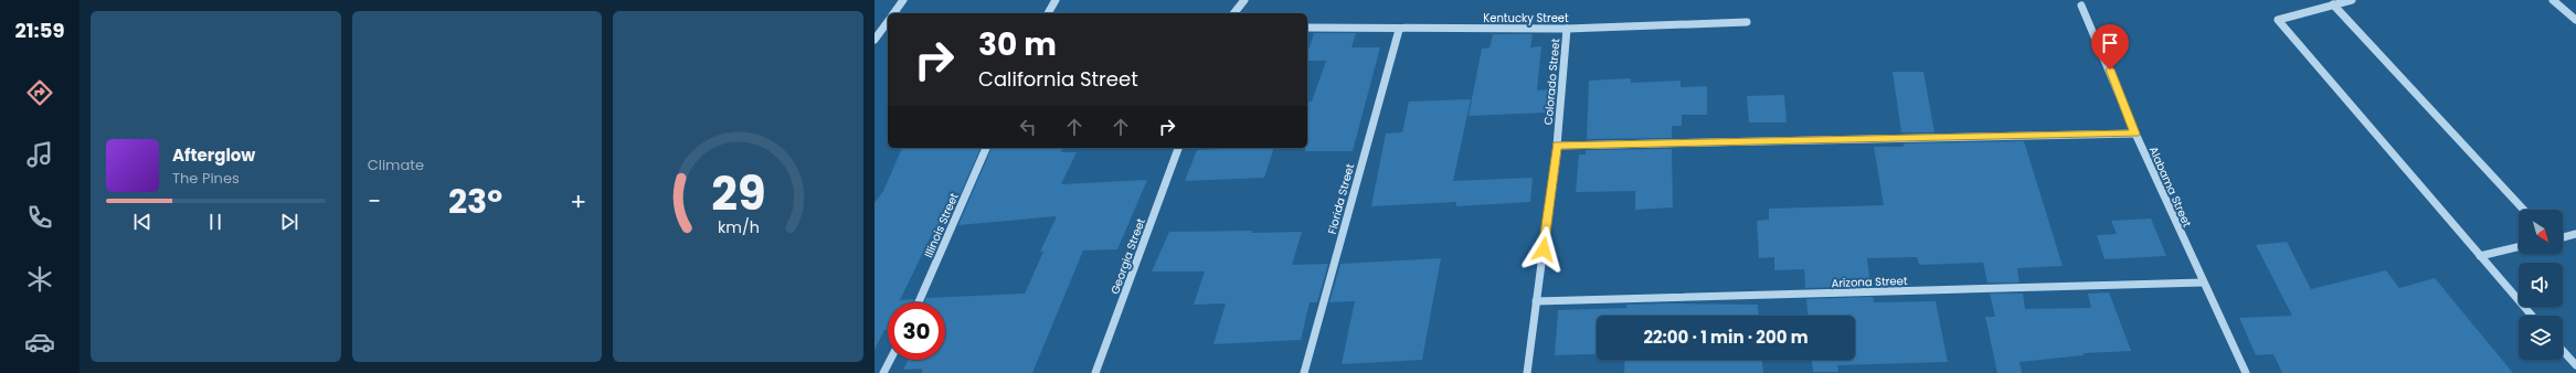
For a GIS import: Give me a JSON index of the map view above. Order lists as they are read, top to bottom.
{
  "streets": {
    "street": [
      "Kentucky Street",
      "Colorado Street",
      "Alabama Street",
      "Florida Street",
      "Illinois Street",
      "Georgia Street",
      "Arizona Street"
    ]
  },
  "crossings": [
    ["Kentucky Street", "Colorado Street"],
    ["Kentucky Street", "Florida Street"],
    ["Colorado Street", "Arizona Street"],
    ["Alabama Street", "Arizona Street"]
  ],
  "north": "bottom right",
  "page": {
    "tabs": "21:59",
    "tile": "Climate",
    "turn": ["30 m", "California Street"],
    "song": ["Afterglow", "The Pines"],
    "heat": ["−", "23°", "+"],
    "limit": "30",
    "trip": "22:00 · 1 min · 200 m",
    "gauge": ["29", "km/h"]
  }
}
